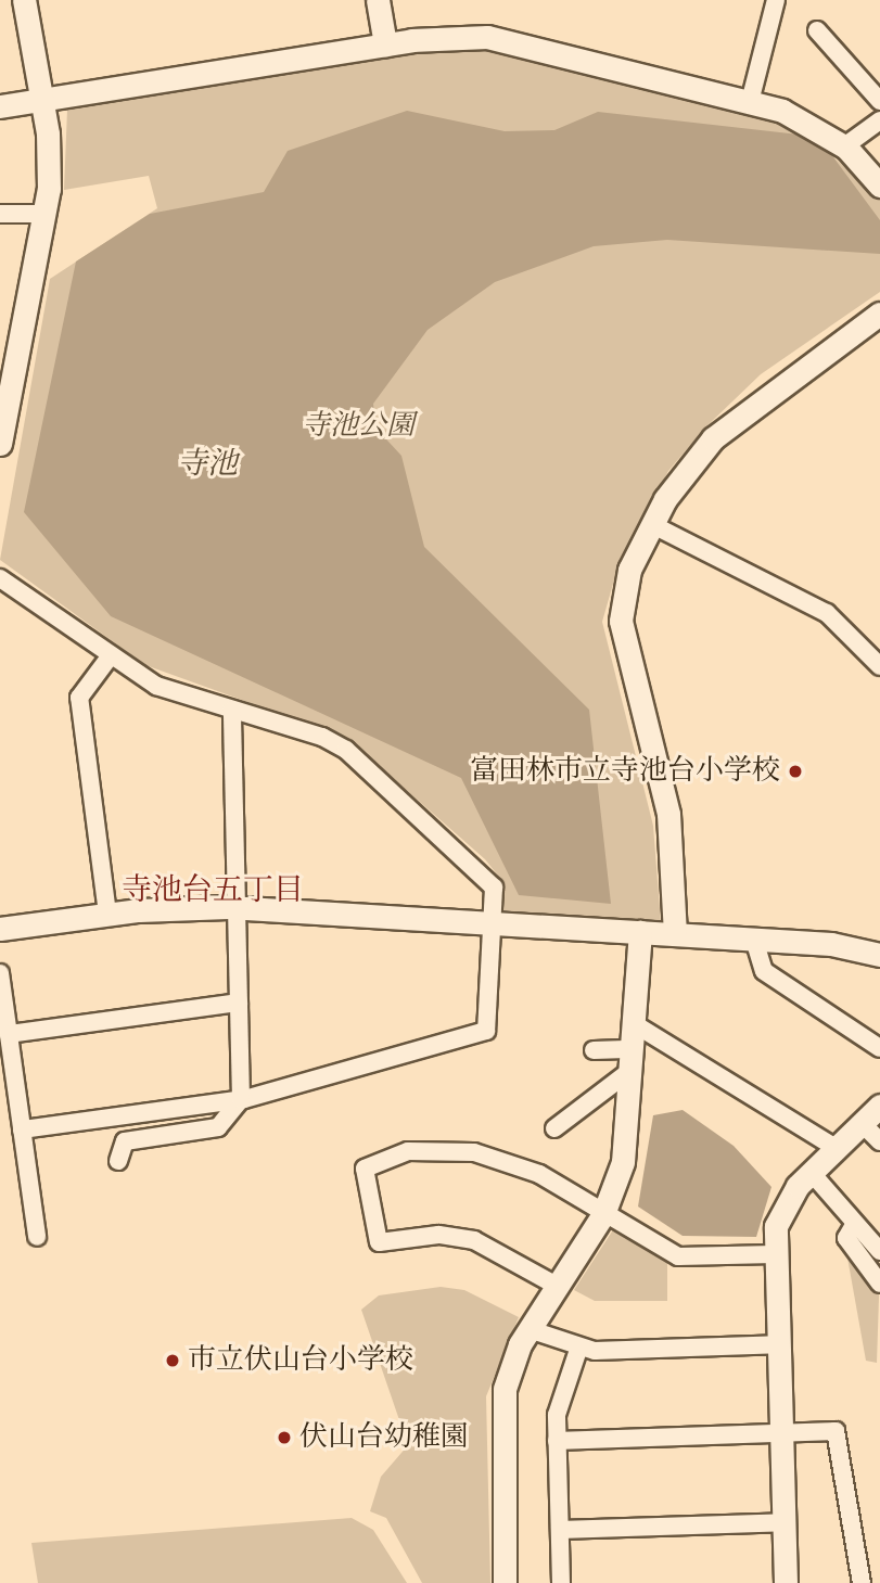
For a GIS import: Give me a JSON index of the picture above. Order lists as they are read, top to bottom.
{
  "districts": ["寺池台五丁目"],
  "water": ["寺池"],
  "parks": ["寺池公園"],
  "places": ["富田林市立寺池台小学校", "市立伏山台小学校", "伏山台幼稚園"]
}
